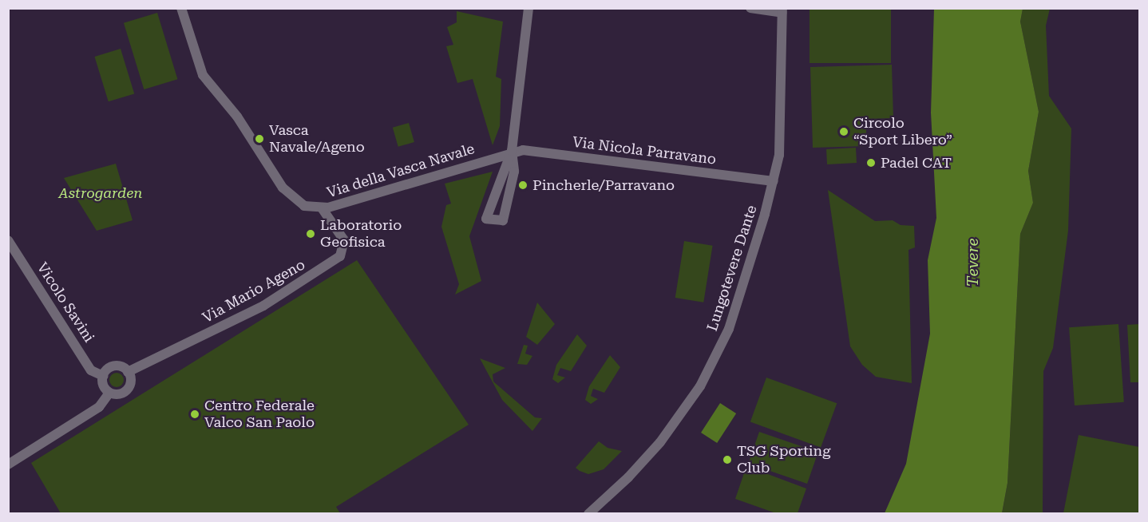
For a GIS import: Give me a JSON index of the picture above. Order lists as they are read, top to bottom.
{
  "streets": {
    "street": [
      "Via Nicola Parravano",
      "Via della Vasca Navale",
      "Lungotevere Dante",
      "Via Mario Ageno",
      "Vicolo Savini"
    ]
  },
  "crossings": [
    ["Via Nicola Parravano", "Via della Vasca Navale"],
    ["Via Nicola Parravano", "Lungotevere Dante"],
    ["Via della Vasca Navale", "Via Mario Ageno"],
    ["Via Mario Ageno", "Vicolo Savini"]
  ],
  "water": ["Tevere"],
  "parks": ["Astrogarden"],
  "places": [
    "Circolo “Sport Libero”",
    "Vasca Navale/Ageno",
    "Padel CAT",
    "Pincherle/Parravano",
    "Laboratorio Geofisica",
    "Centro Federale Valco San Paolo",
    "TSG Sporting Club"
  ]
}
